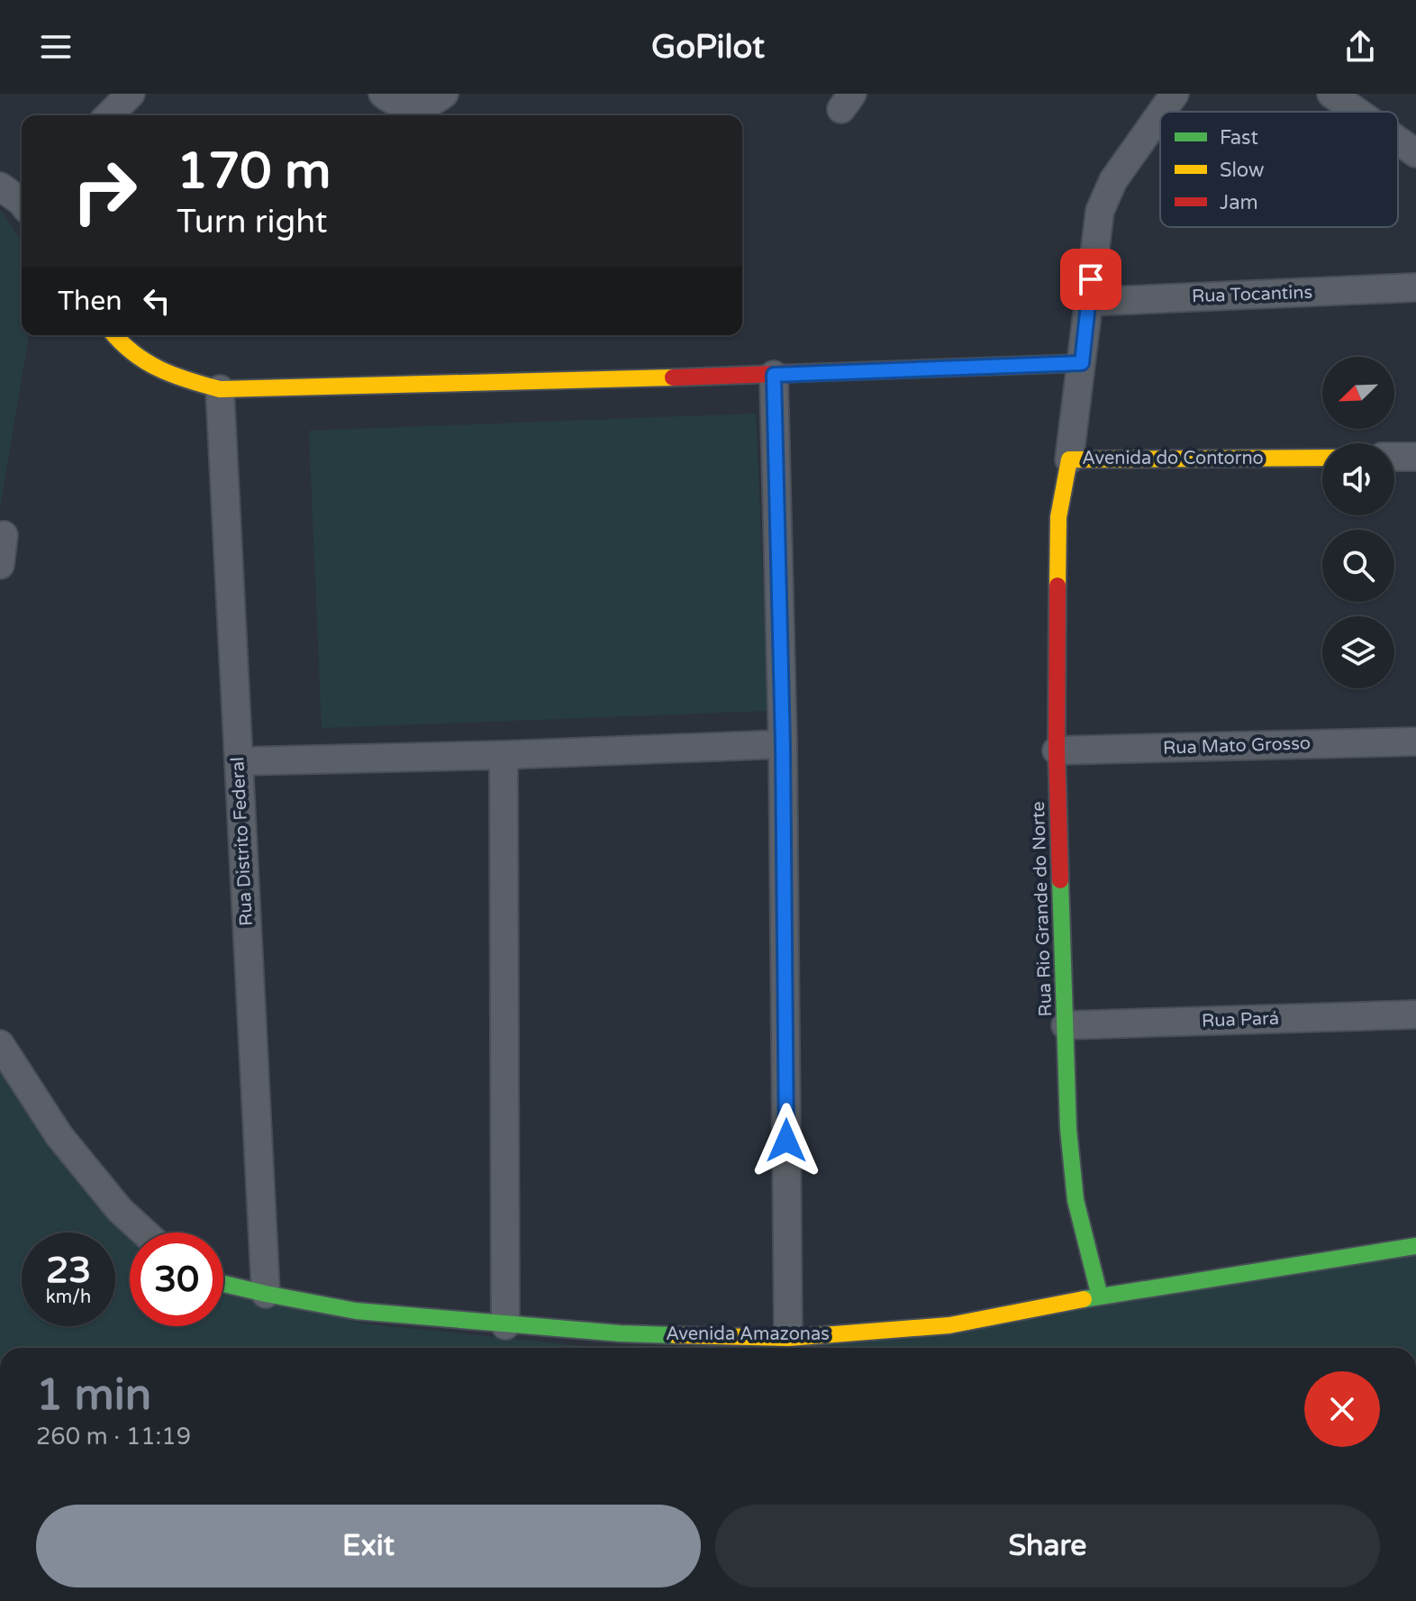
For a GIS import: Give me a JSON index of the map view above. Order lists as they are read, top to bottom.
{
  "streets": {
    "street": [
      "Rua Tocantins",
      "Avenida do Contorno",
      "Rua Mato Grosso",
      "Rua Distrito Federal",
      "Rua Rio Grande do Norte",
      "Rua Pará",
      "Avenida Amazonas"
    ]
  },
  "crossings": [
    ["Avenida do Contorno", "Rua Rio Grande do Norte"],
    ["Rua Mato Grosso", "Rua Rio Grande do Norte"],
    ["Rua Distrito Federal", "Avenida Amazonas"],
    ["Rua Rio Grande do Norte", "Rua Pará"],
    ["Rua Rio Grande do Norte", "Avenida Amazonas"]
  ],
  "legend": ["Fast", "Slow", "Jam"],
  "north": "bottom left",
  "page": {
    "header": "GoPilot",
    "turn": ["170 m", "Turn right"],
    "then": "Then",
    "speed": "23 km/h",
    "limit": "30",
    "heading": ["1 min", "260 m · 11:19"],
    "buttons": ["Exit", "Share"]
  }
}
